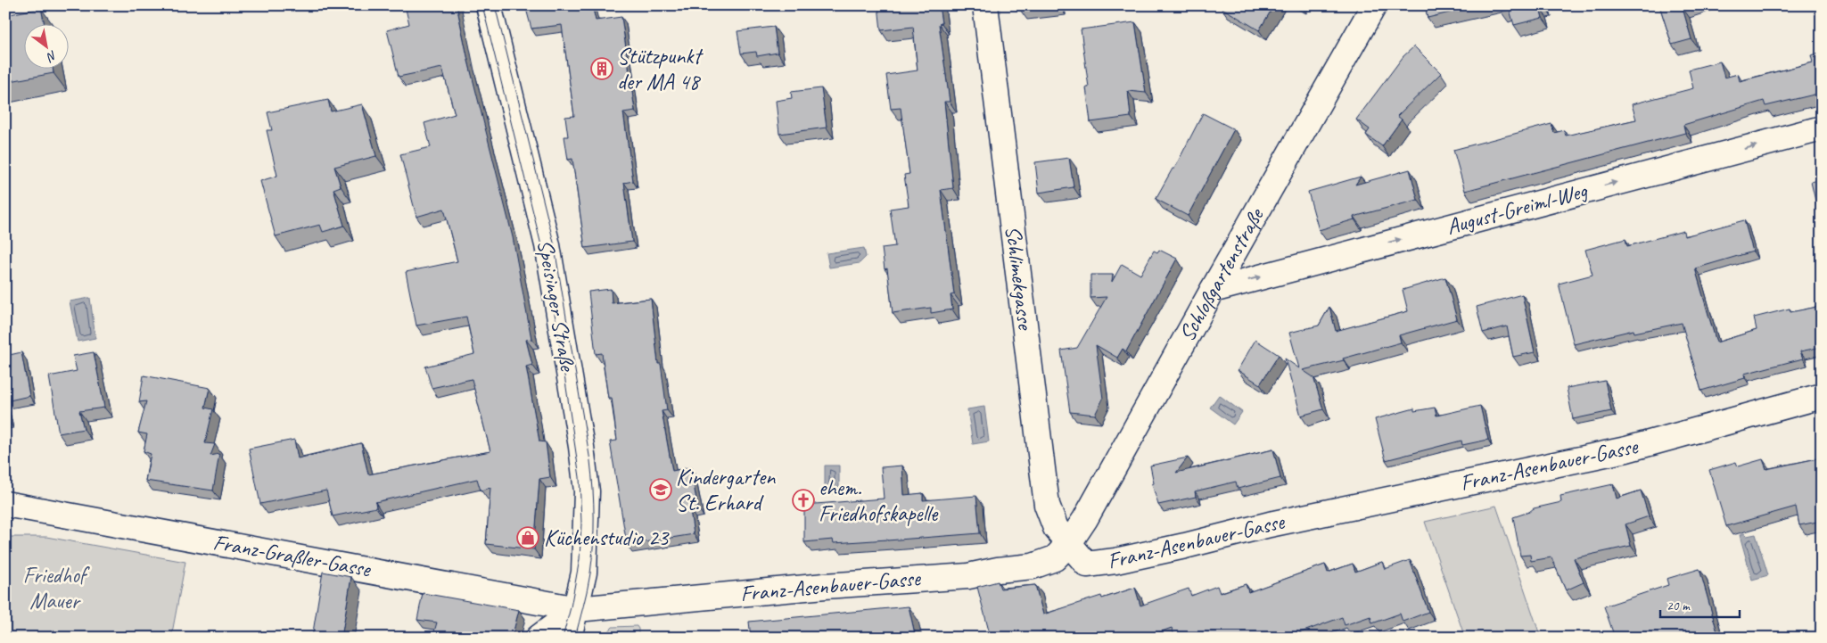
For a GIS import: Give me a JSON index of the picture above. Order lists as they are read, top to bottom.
{
  "streets": {
    "street": [
      "August-Greiml-Weg",
      "Schloßgartenstraße",
      "Schlimekgasse",
      "Speisinger Straße",
      "Franz-Asenbauer-Gasse",
      "Franz-Graßler-Gasse"
    ]
  },
  "crossings": [
    ["August-Greiml-Weg", "Schloßgartenstraße"],
    ["Schloßgartenstraße", "Schlimekgasse"],
    ["Schloßgartenstraße", "Franz-Asenbauer-Gasse"],
    ["Schlimekgasse", "Franz-Asenbauer-Gasse"],
    ["Speisinger Straße", "Franz-Asenbauer-Gasse"],
    ["Speisinger Straße", "Franz-Graßler-Gasse"],
    ["Franz-Asenbauer-Gasse", "Franz-Graßler-Gasse"]
  ],
  "one_way": ["August-Greiml-Weg"],
  "parks": ["Friedhof Mauer"],
  "places": {
    "building": ["Stützpunkt der MA 48"],
    "school or university": ["Kindergarten St. Erhard"],
    "church": ["ehem. Friedhofskapelle"],
    "shop": ["Küchenstudio 23"]
  },
  "scale_bar": "20 m",
  "north": "bottom right"
}
